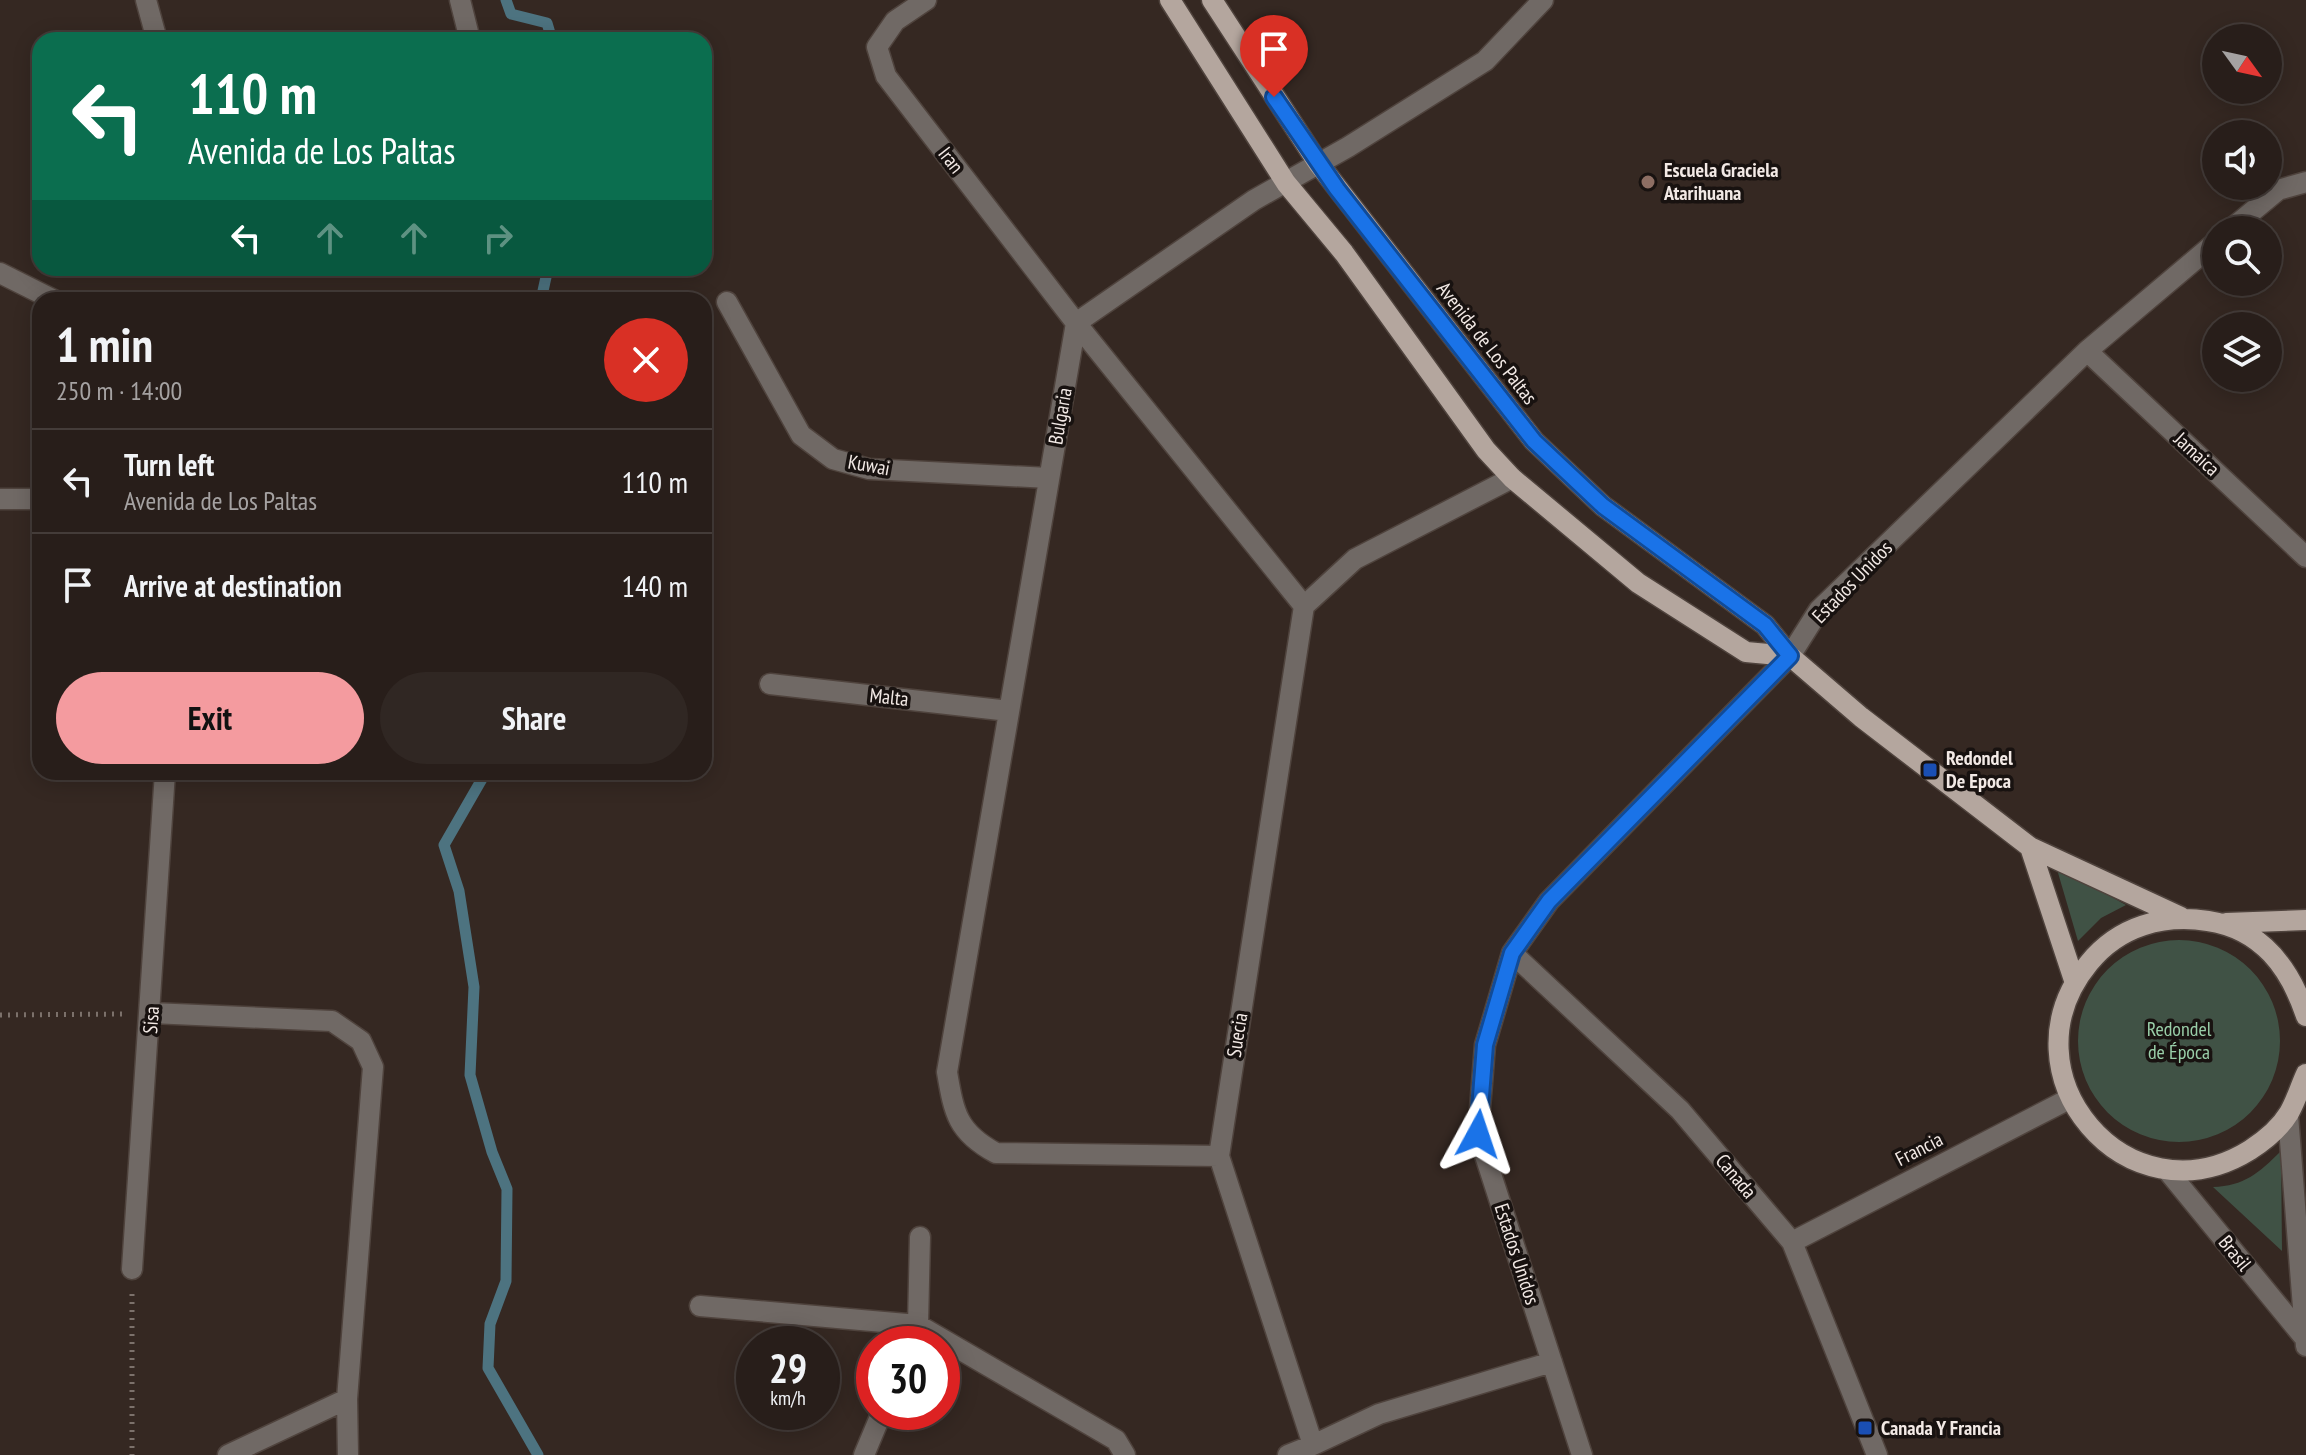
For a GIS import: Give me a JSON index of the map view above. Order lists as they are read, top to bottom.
{
  "streets": {
    "main road": ["Avenida de Los Paltas"],
    "street": [
      "Iran",
      "Bulgaria",
      "Jamaica",
      "Kuwai",
      "Estados Unidos",
      "Malta",
      "Sisa",
      "Suecia",
      "Francia",
      "Canada",
      "Brasil"
    ]
  },
  "crossings": [
    ["Iran", "Bulgaria"],
    ["Avenida de Los Paltas", "Estados Unidos"],
    ["Bulgaria", "Kuwai"],
    ["Bulgaria", "Malta"],
    ["Bulgaria", "Suecia"],
    ["Jamaica", "Estados Unidos"],
    ["Estados Unidos", "Canada"],
    ["Francia", "Canada"]
  ],
  "parks": ["Redondel de Época"],
  "places": {
    "other": ["Escuela Graciela Atarihuana"],
    "transit": ["Redondel De Epoca", "Canada Y Francia"]
  },
  "north": "bottom right",
  "page": {
    "turn": ["110 m", "Avenida de Los Paltas"],
    "heading": ["1 min", "250 m · 14:00"],
    "list": [
      {
        "name": "Turn left",
        "note": "Avenida de Los Paltas",
        "value": "110 m"
      },
      {
        "name": "Arrive at destination",
        "value": "140 m"
      }
    ],
    "buttons": ["Exit", "Share"],
    "speed": "29 km/h",
    "limit": "30"
  }
}
